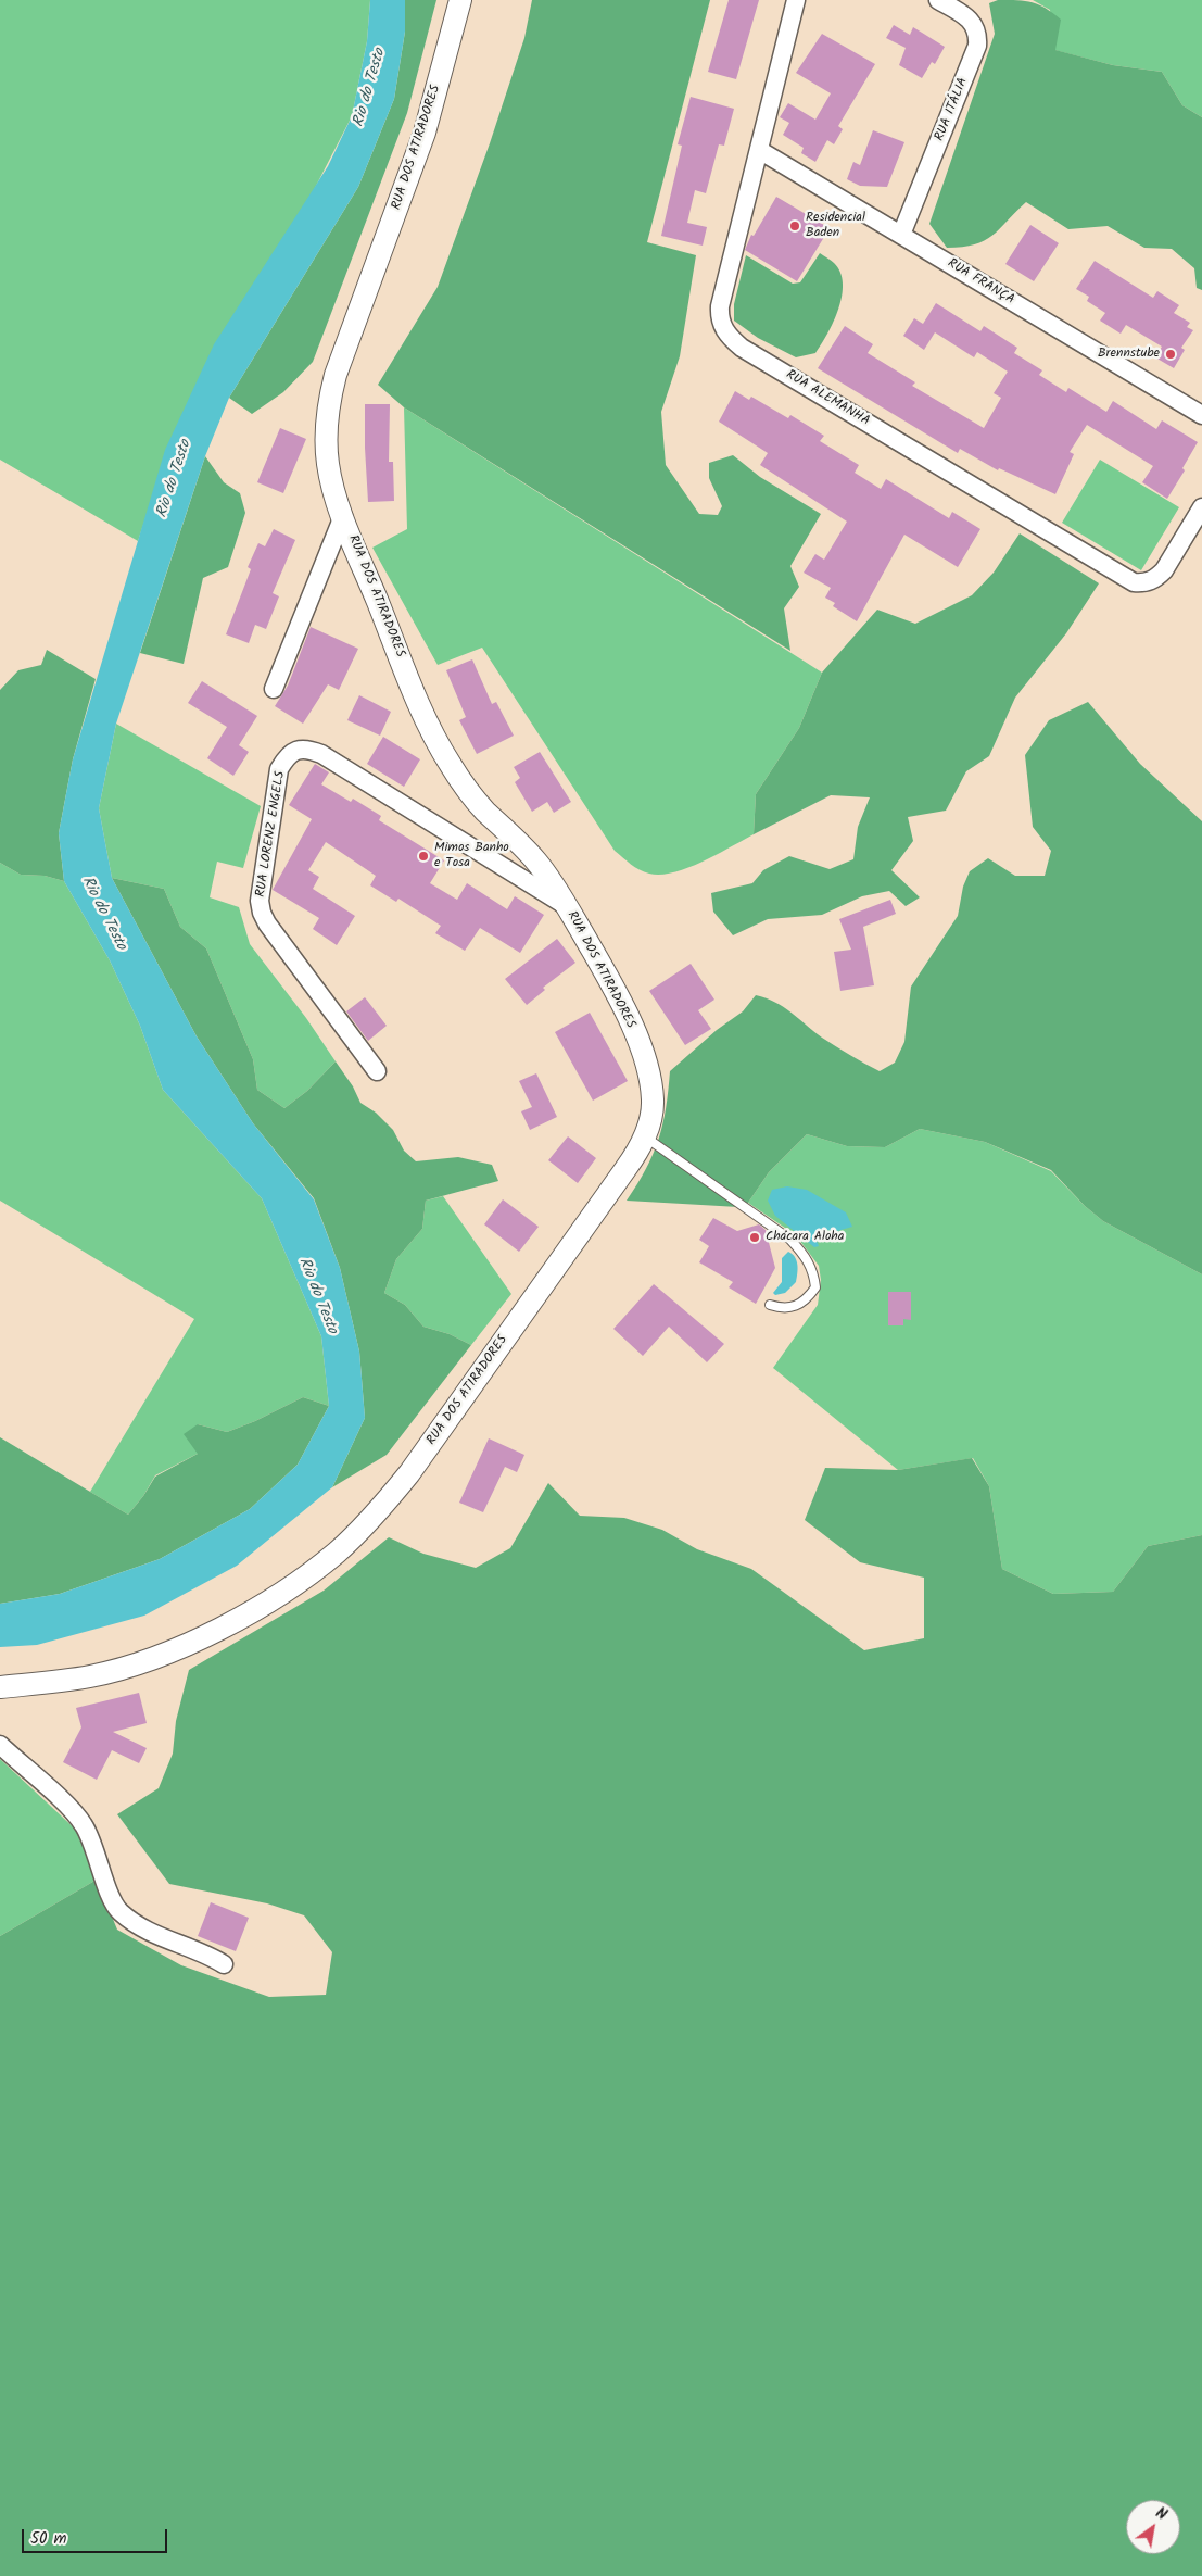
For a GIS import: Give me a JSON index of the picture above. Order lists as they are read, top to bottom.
{
  "streets": {
    "street": [
      "RUA ITÁLIA",
      "RUA DOS ATIRADORES",
      "RUA FRANÇA",
      "RUA ALEMANHA",
      "RUA LORENZ ENGELS"
    ]
  },
  "crossings": [
    ["RUA ITÁLIA", "RUA FRANÇA"],
    ["RUA DOS ATIRADORES", "RUA LORENZ ENGELS"],
    ["RUA FRANÇA", "RUA ALEMANHA"]
  ],
  "water": ["Rio do Testo"],
  "places": [
    "Residencial Baden",
    "Brennstube",
    "Mimos Banho e Tosa",
    "Chácara Aloha"
  ],
  "scale_bar": "50 m",
  "north": "top right"
}
